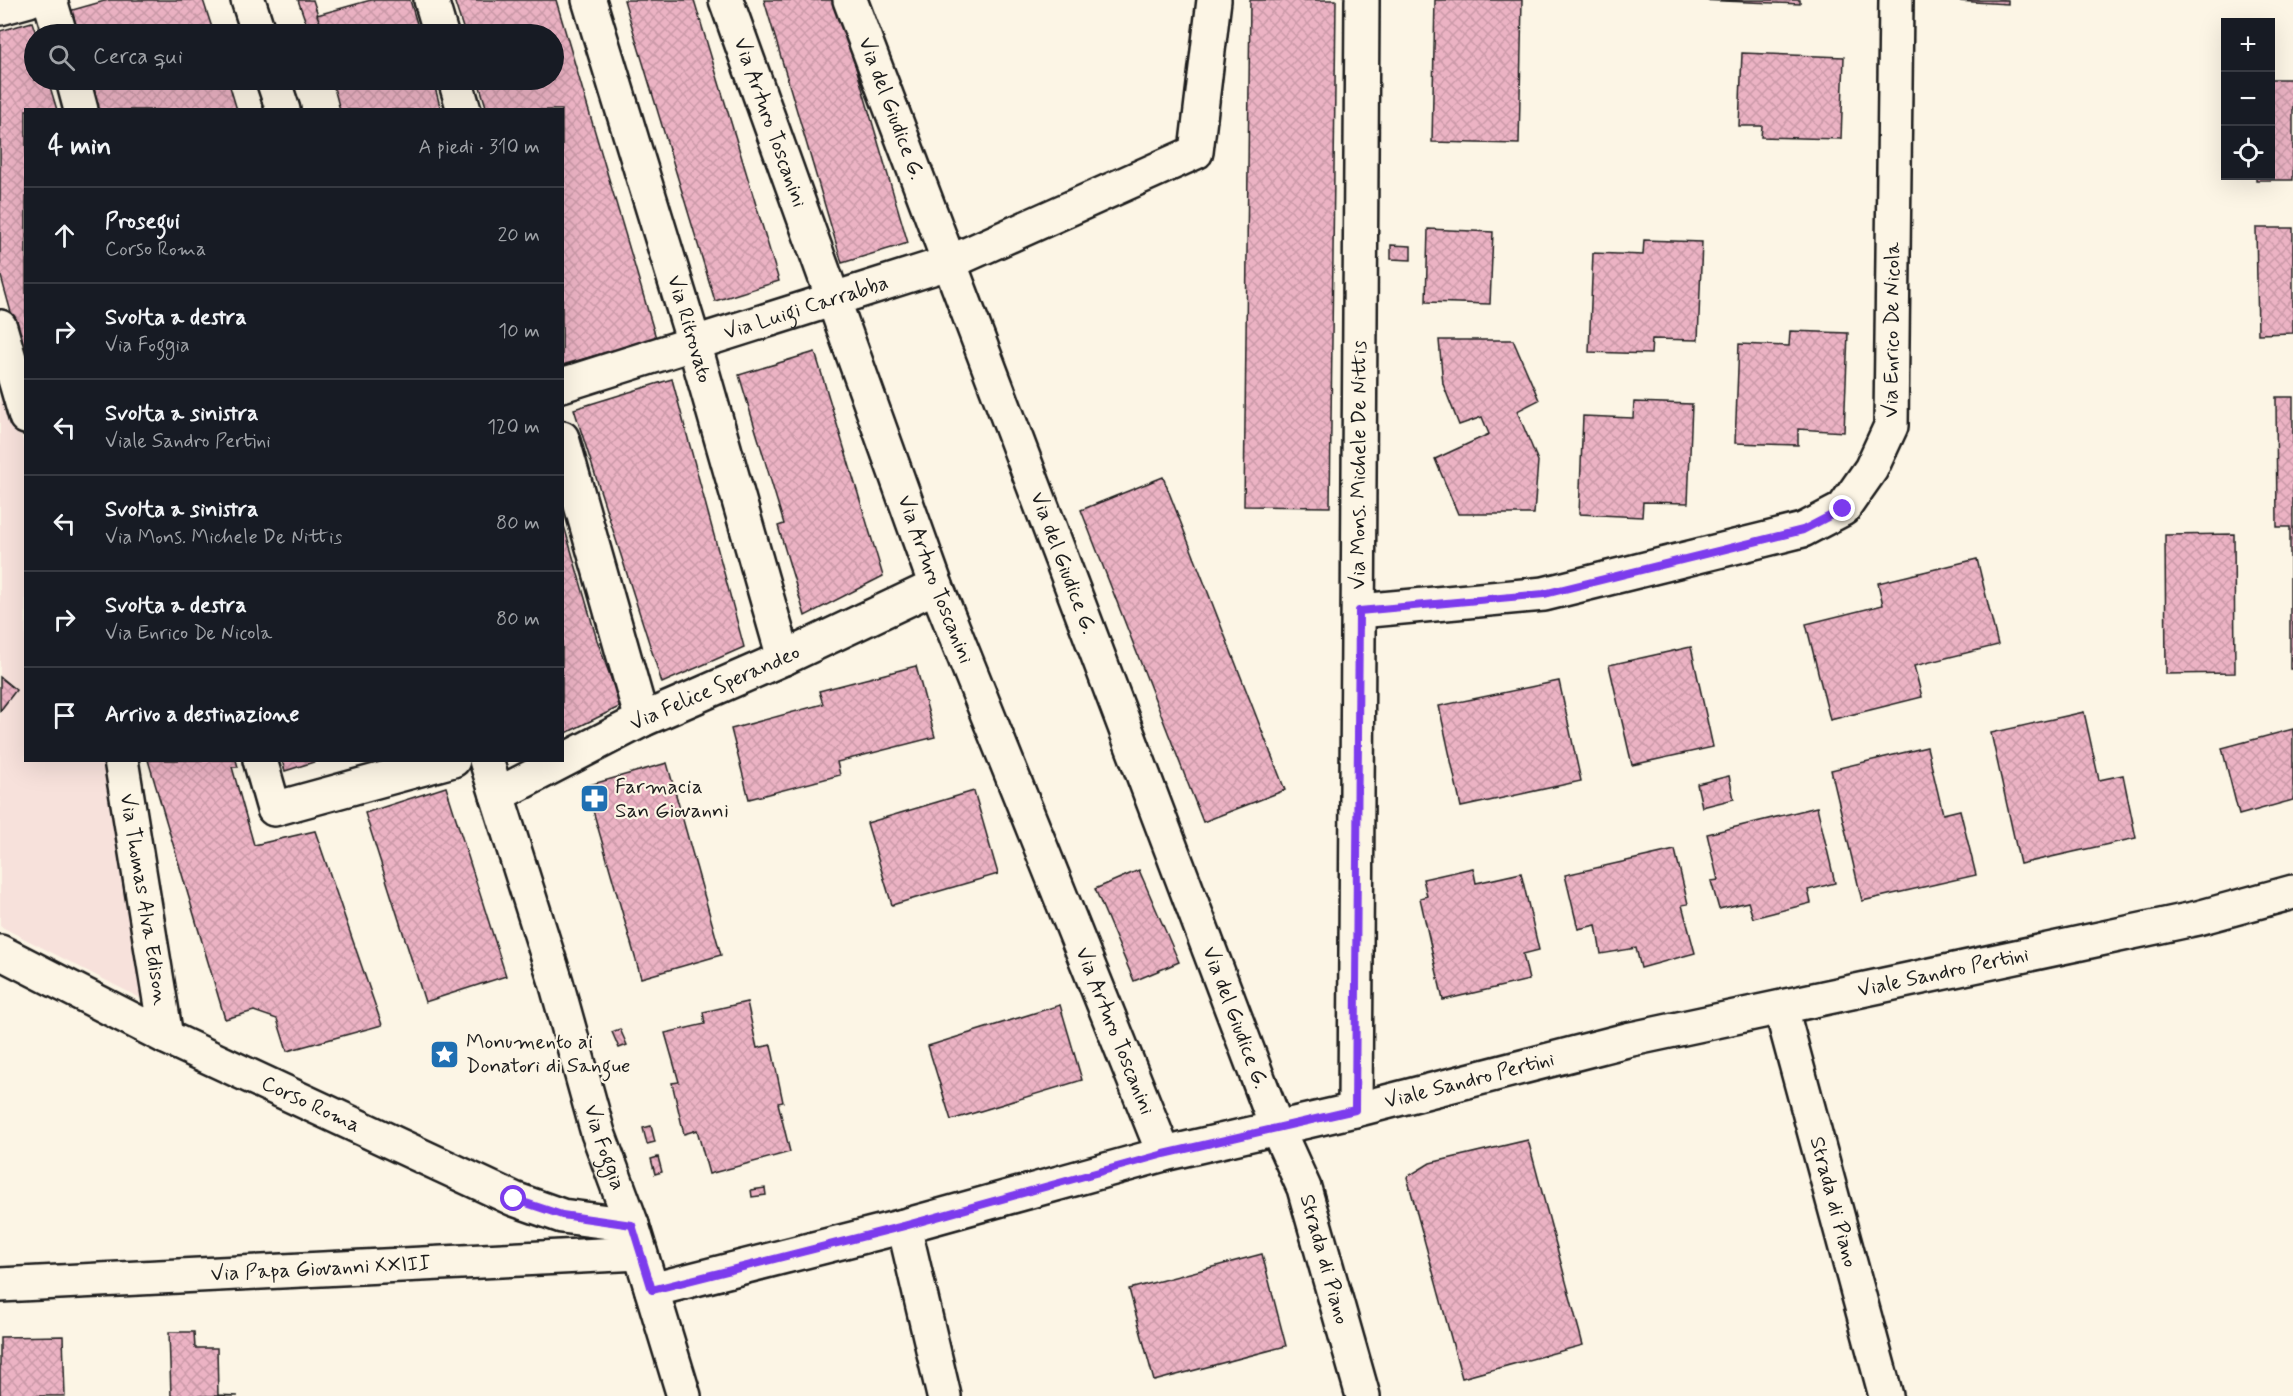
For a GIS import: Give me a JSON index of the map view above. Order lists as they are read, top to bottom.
{
  "streets": {
    "street": [
      "Via del Giudice G.",
      "Via Arturo Toscanini",
      "Via Luigi Carrabba",
      "Via Ritrovato",
      "Via Enrico De Nicola",
      "Via Mons. Michele De Nittis",
      "Via Felice Sperandeo",
      "Via Thomas Alva Edison",
      "Viale Sandro Pertini",
      "Corso Roma",
      "Via Foggia",
      "Strada di Piano",
      "Via Papa Giovanni XXIII"
    ]
  },
  "crossings": [
    ["Via del Giudice G.", "Via Luigi Carrabba"],
    ["Via del Giudice G.", "Viale Sandro Pertini"],
    ["Via del Giudice G.", "Strada di Piano"],
    ["Via Arturo Toscanini", "Via Luigi Carrabba"],
    ["Via Arturo Toscanini", "Via Felice Sperandeo"],
    ["Via Arturo Toscanini", "Viale Sandro Pertini"],
    ["Via Luigi Carrabba", "Via Ritrovato"],
    ["Via Ritrovato", "Via Felice Sperandeo"],
    ["Via Enrico De Nicola", "Via Mons. Michele De Nittis"],
    ["Via Mons. Michele De Nittis", "Viale Sandro Pertini"],
    ["Via Felice Sperandeo", "Via Foggia"],
    ["Via Thomas Alva Edison", "Corso Roma"],
    ["Viale Sandro Pertini", "Via Foggia"],
    ["Viale Sandro Pertini", "Strada di Piano"],
    ["Corso Roma", "Via Foggia"],
    ["Corso Roma", "Via Papa Giovanni XXIII"],
    ["Via Foggia", "Via Papa Giovanni XXIII"]
  ],
  "places": {
    "pharmacy": ["Farmacia San Giovanni"],
    "place": ["Monumento ai Donatori di Sangue"]
  },
  "page": {
    "map_buttons": ["+", "−"],
    "search": "Cerca qui",
    "heading": ["4 min", "A piedi · 310 m"],
    "list": [
      ["Prosegui", "Corso Roma", "20 m"],
      ["Svolta a destra", "Via Foggia", "10 m"],
      ["Svolta a sinistra", "Viale Sandro Pertini", "120 m"],
      ["Svolta a sinistra", "Via Mons. Michele De Nittis", "80 m"],
      ["Svolta a destra", "Via Enrico De Nicola", "80 m"],
      "Arrivo a destinazione"
    ]
  }
}
